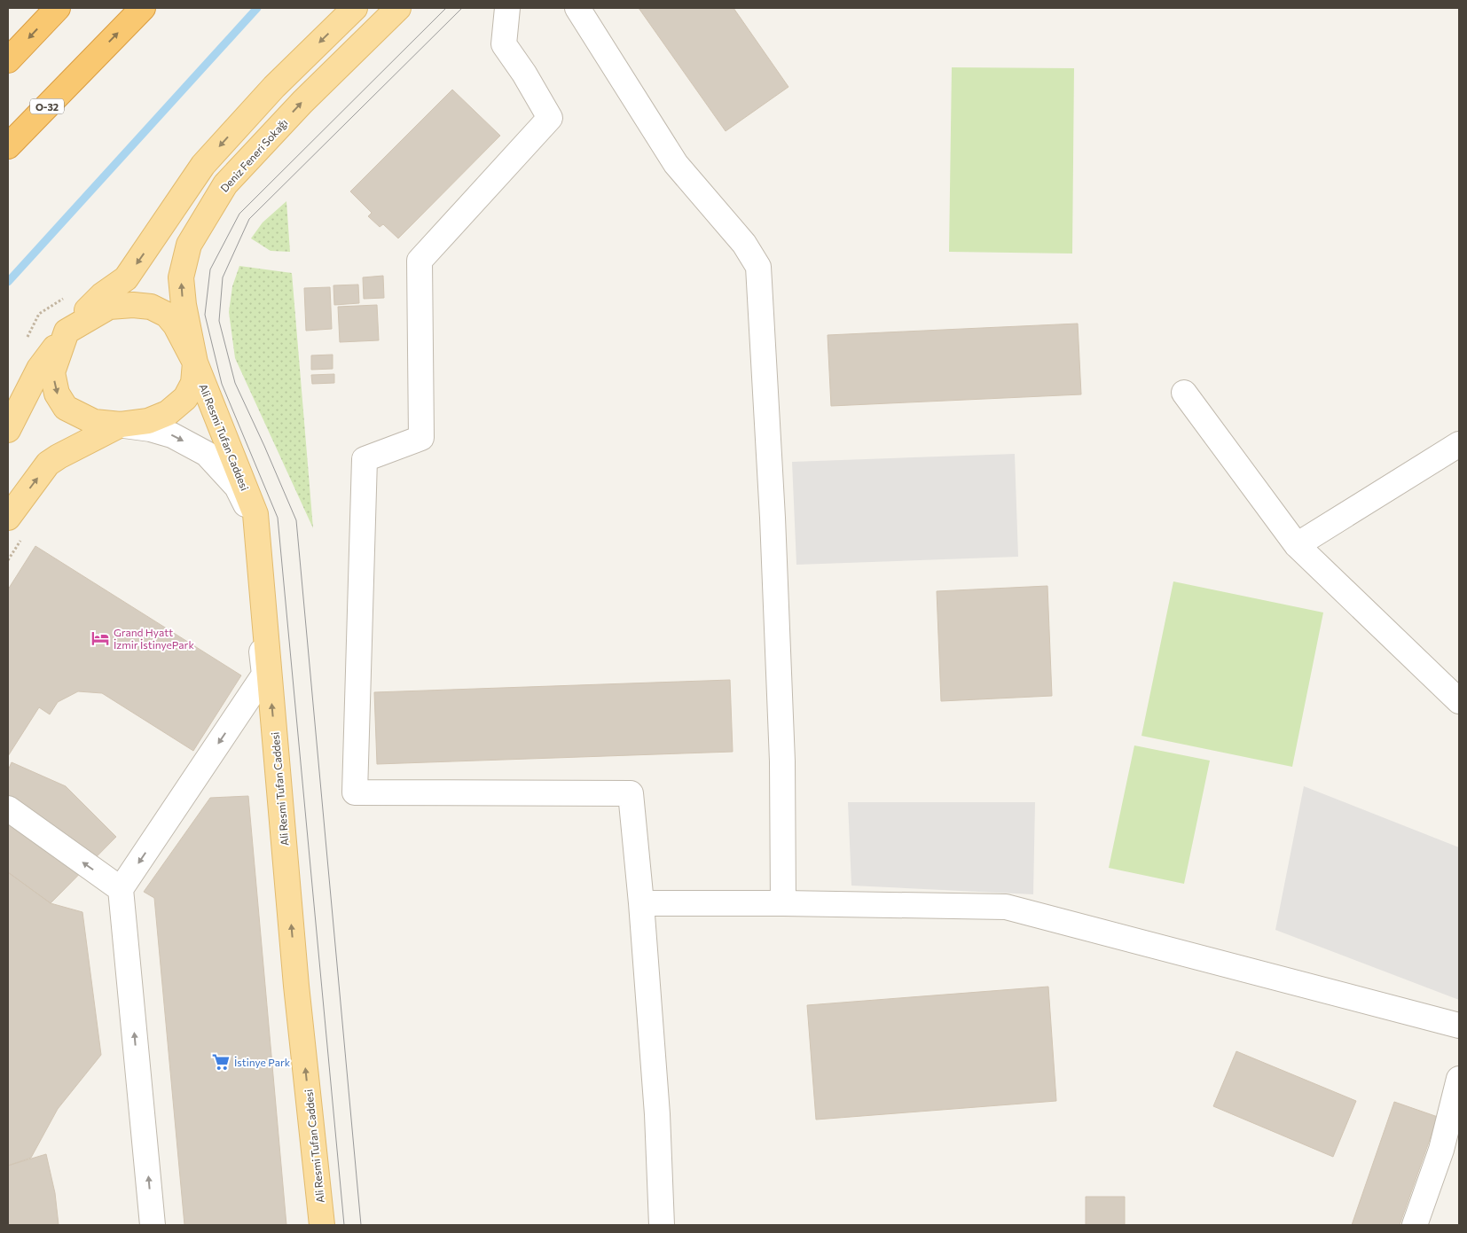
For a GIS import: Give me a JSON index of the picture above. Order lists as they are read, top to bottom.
{
  "streets": {
    "highway": ["O-32"],
    "main road": ["Deniz Feneri Sokağı", "Ali Resmi Tufan Caddesi"]
  },
  "crossings": [
    ["Deniz Feneri Sokağı", "Ali Resmi Tufan Caddesi"]
  ],
  "one_way": ["Ali Resmi Tufan Caddesi"],
  "places": {
    "hotel": ["Grand Hyatt İzmir İstinyePark"],
    "supermarket": ["İstinye Park"]
  }
}
